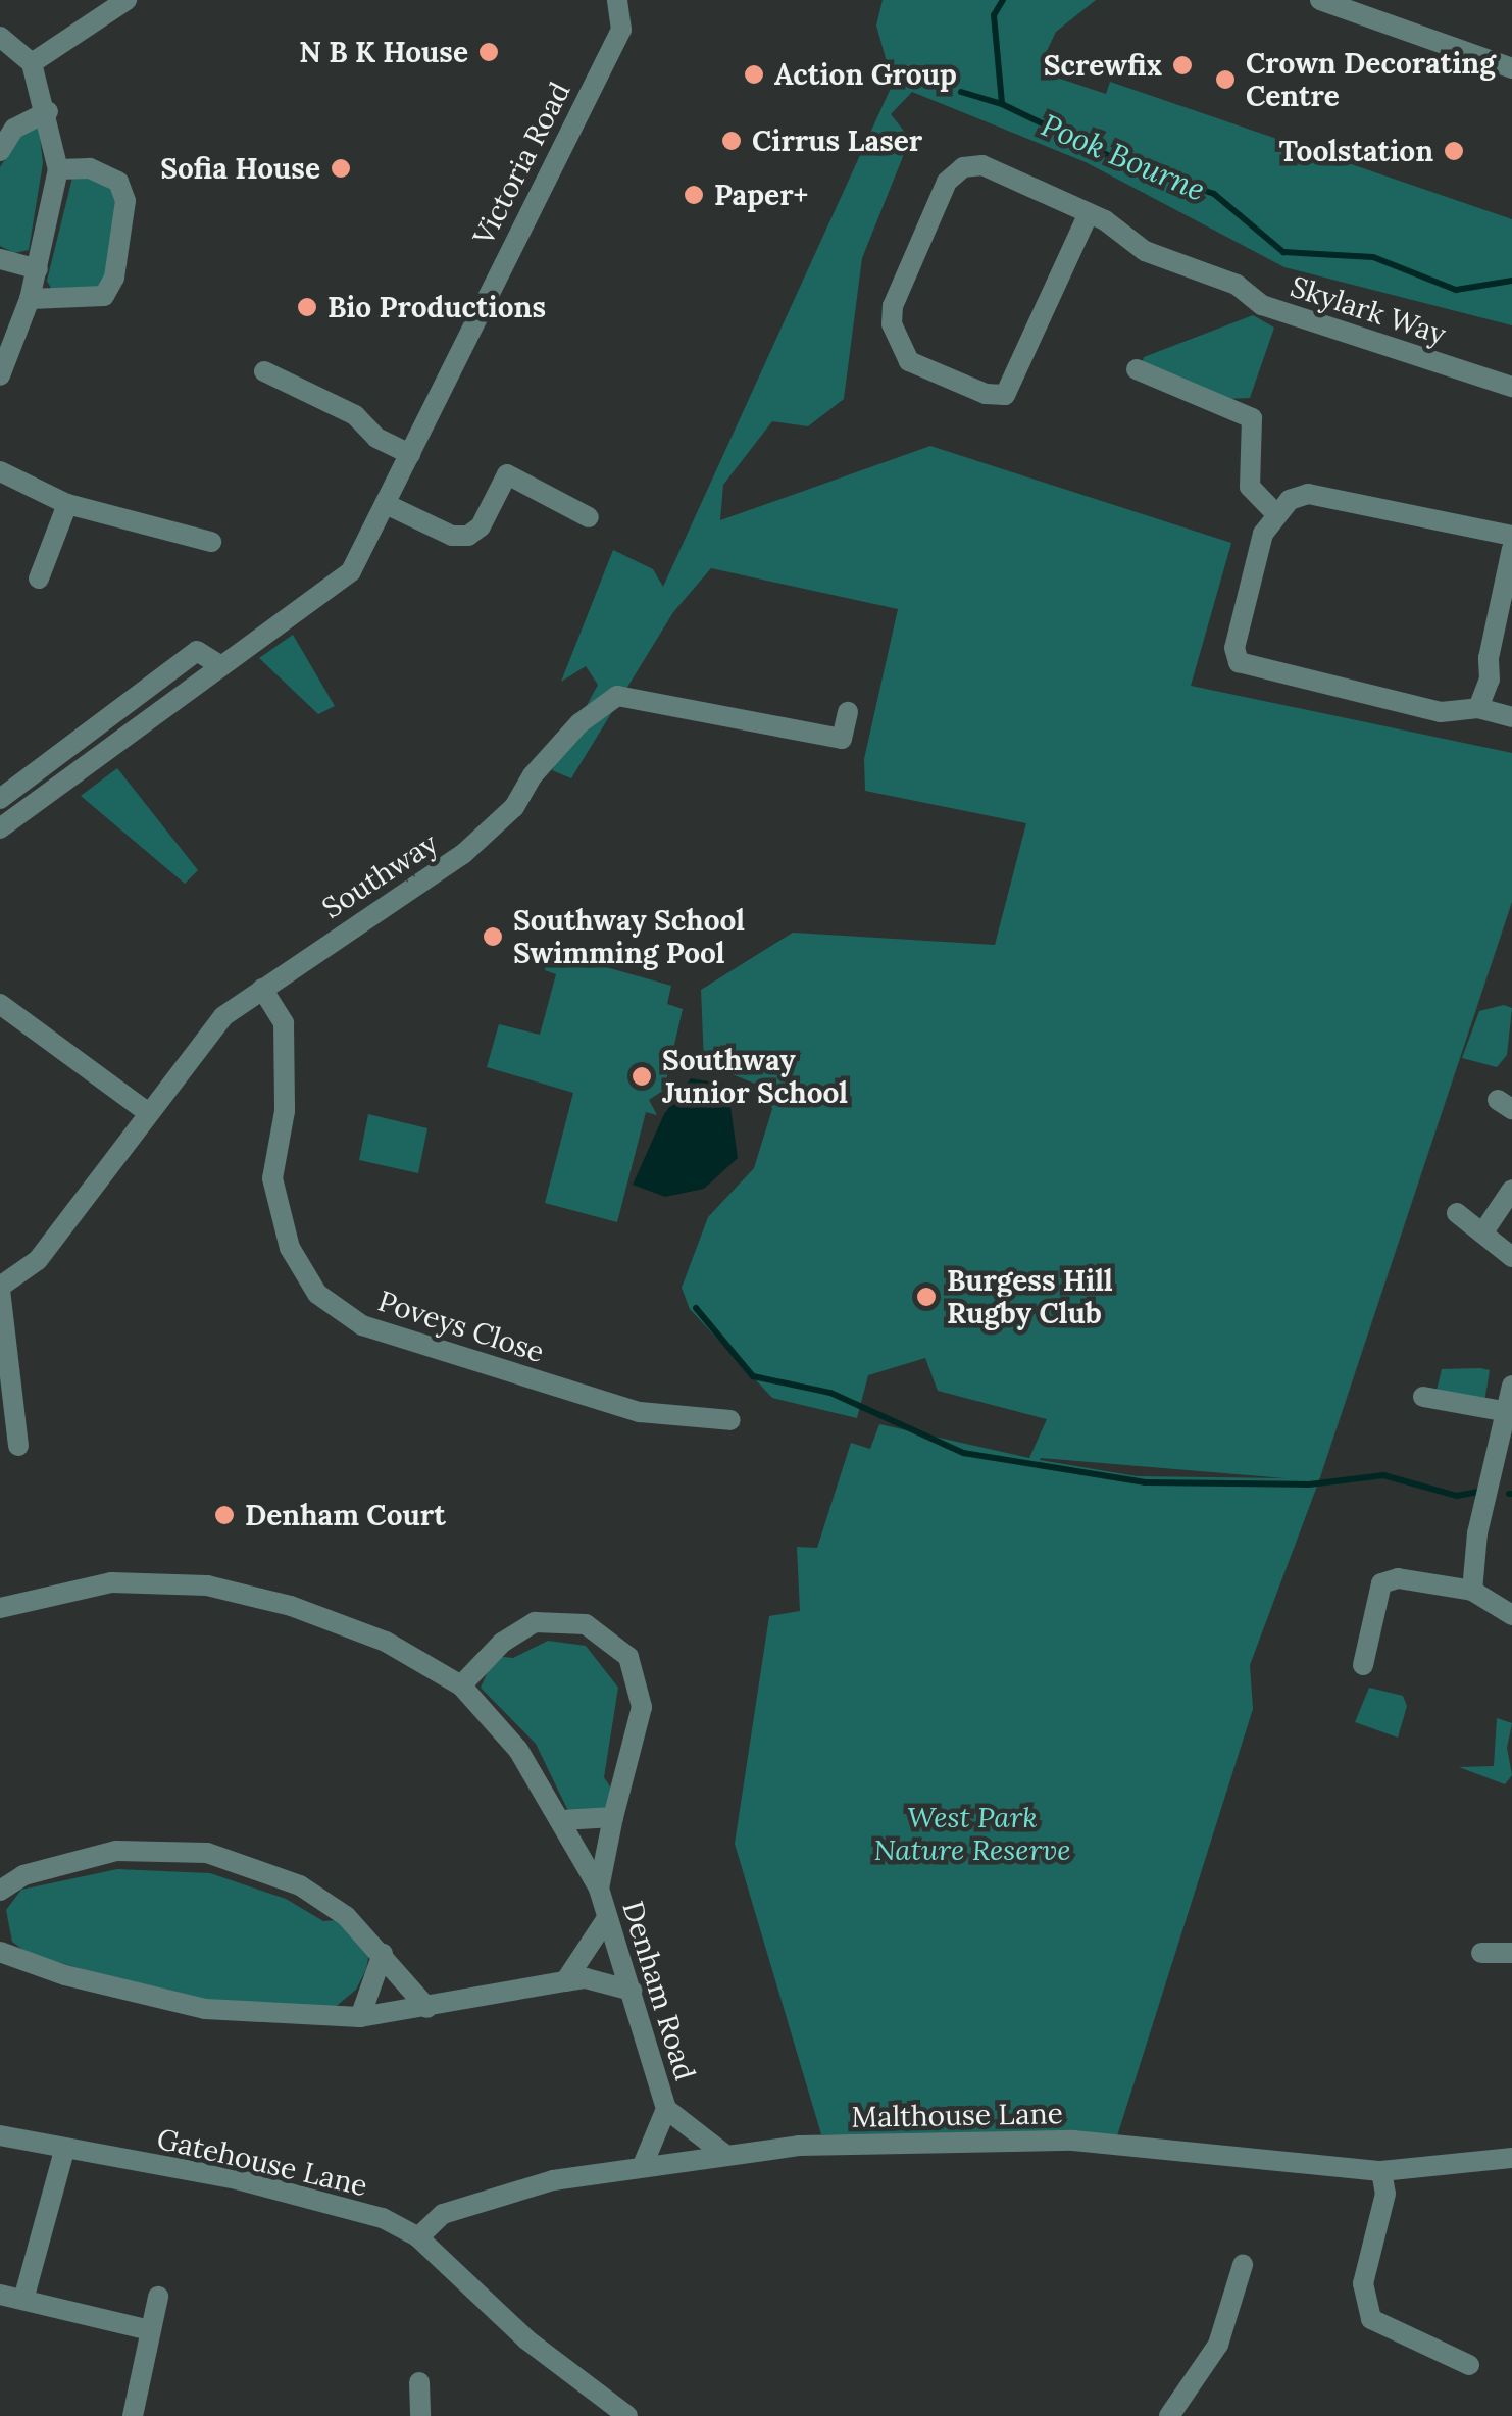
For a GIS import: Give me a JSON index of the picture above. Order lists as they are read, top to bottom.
{
  "streets": {
    "street": [
      "Victoria Road",
      "Skylark Way",
      "Southway",
      "Poveys Close",
      "Denham Road",
      "Malthouse Lane",
      "Gatehouse Lane"
    ]
  },
  "crossings": [
    ["Southway", "Poveys Close"],
    ["Denham Road", "Malthouse Lane"],
    ["Malthouse Lane", "Gatehouse Lane"]
  ],
  "water": ["Pook Bourne"],
  "parks": ["West Park Nature Reserve"],
  "places": [
    "N B K House",
    "Screwfix",
    "Action Group",
    "Crown Decorating Centre",
    "Cirrus Laser",
    "Toolstation",
    "Sofia House",
    "Paper+",
    "Bio Productions",
    "Southway School Swimming Pool",
    "Southway Junior School",
    "Burgess Hill Rugby Club",
    "Denham Court"
  ]
}
